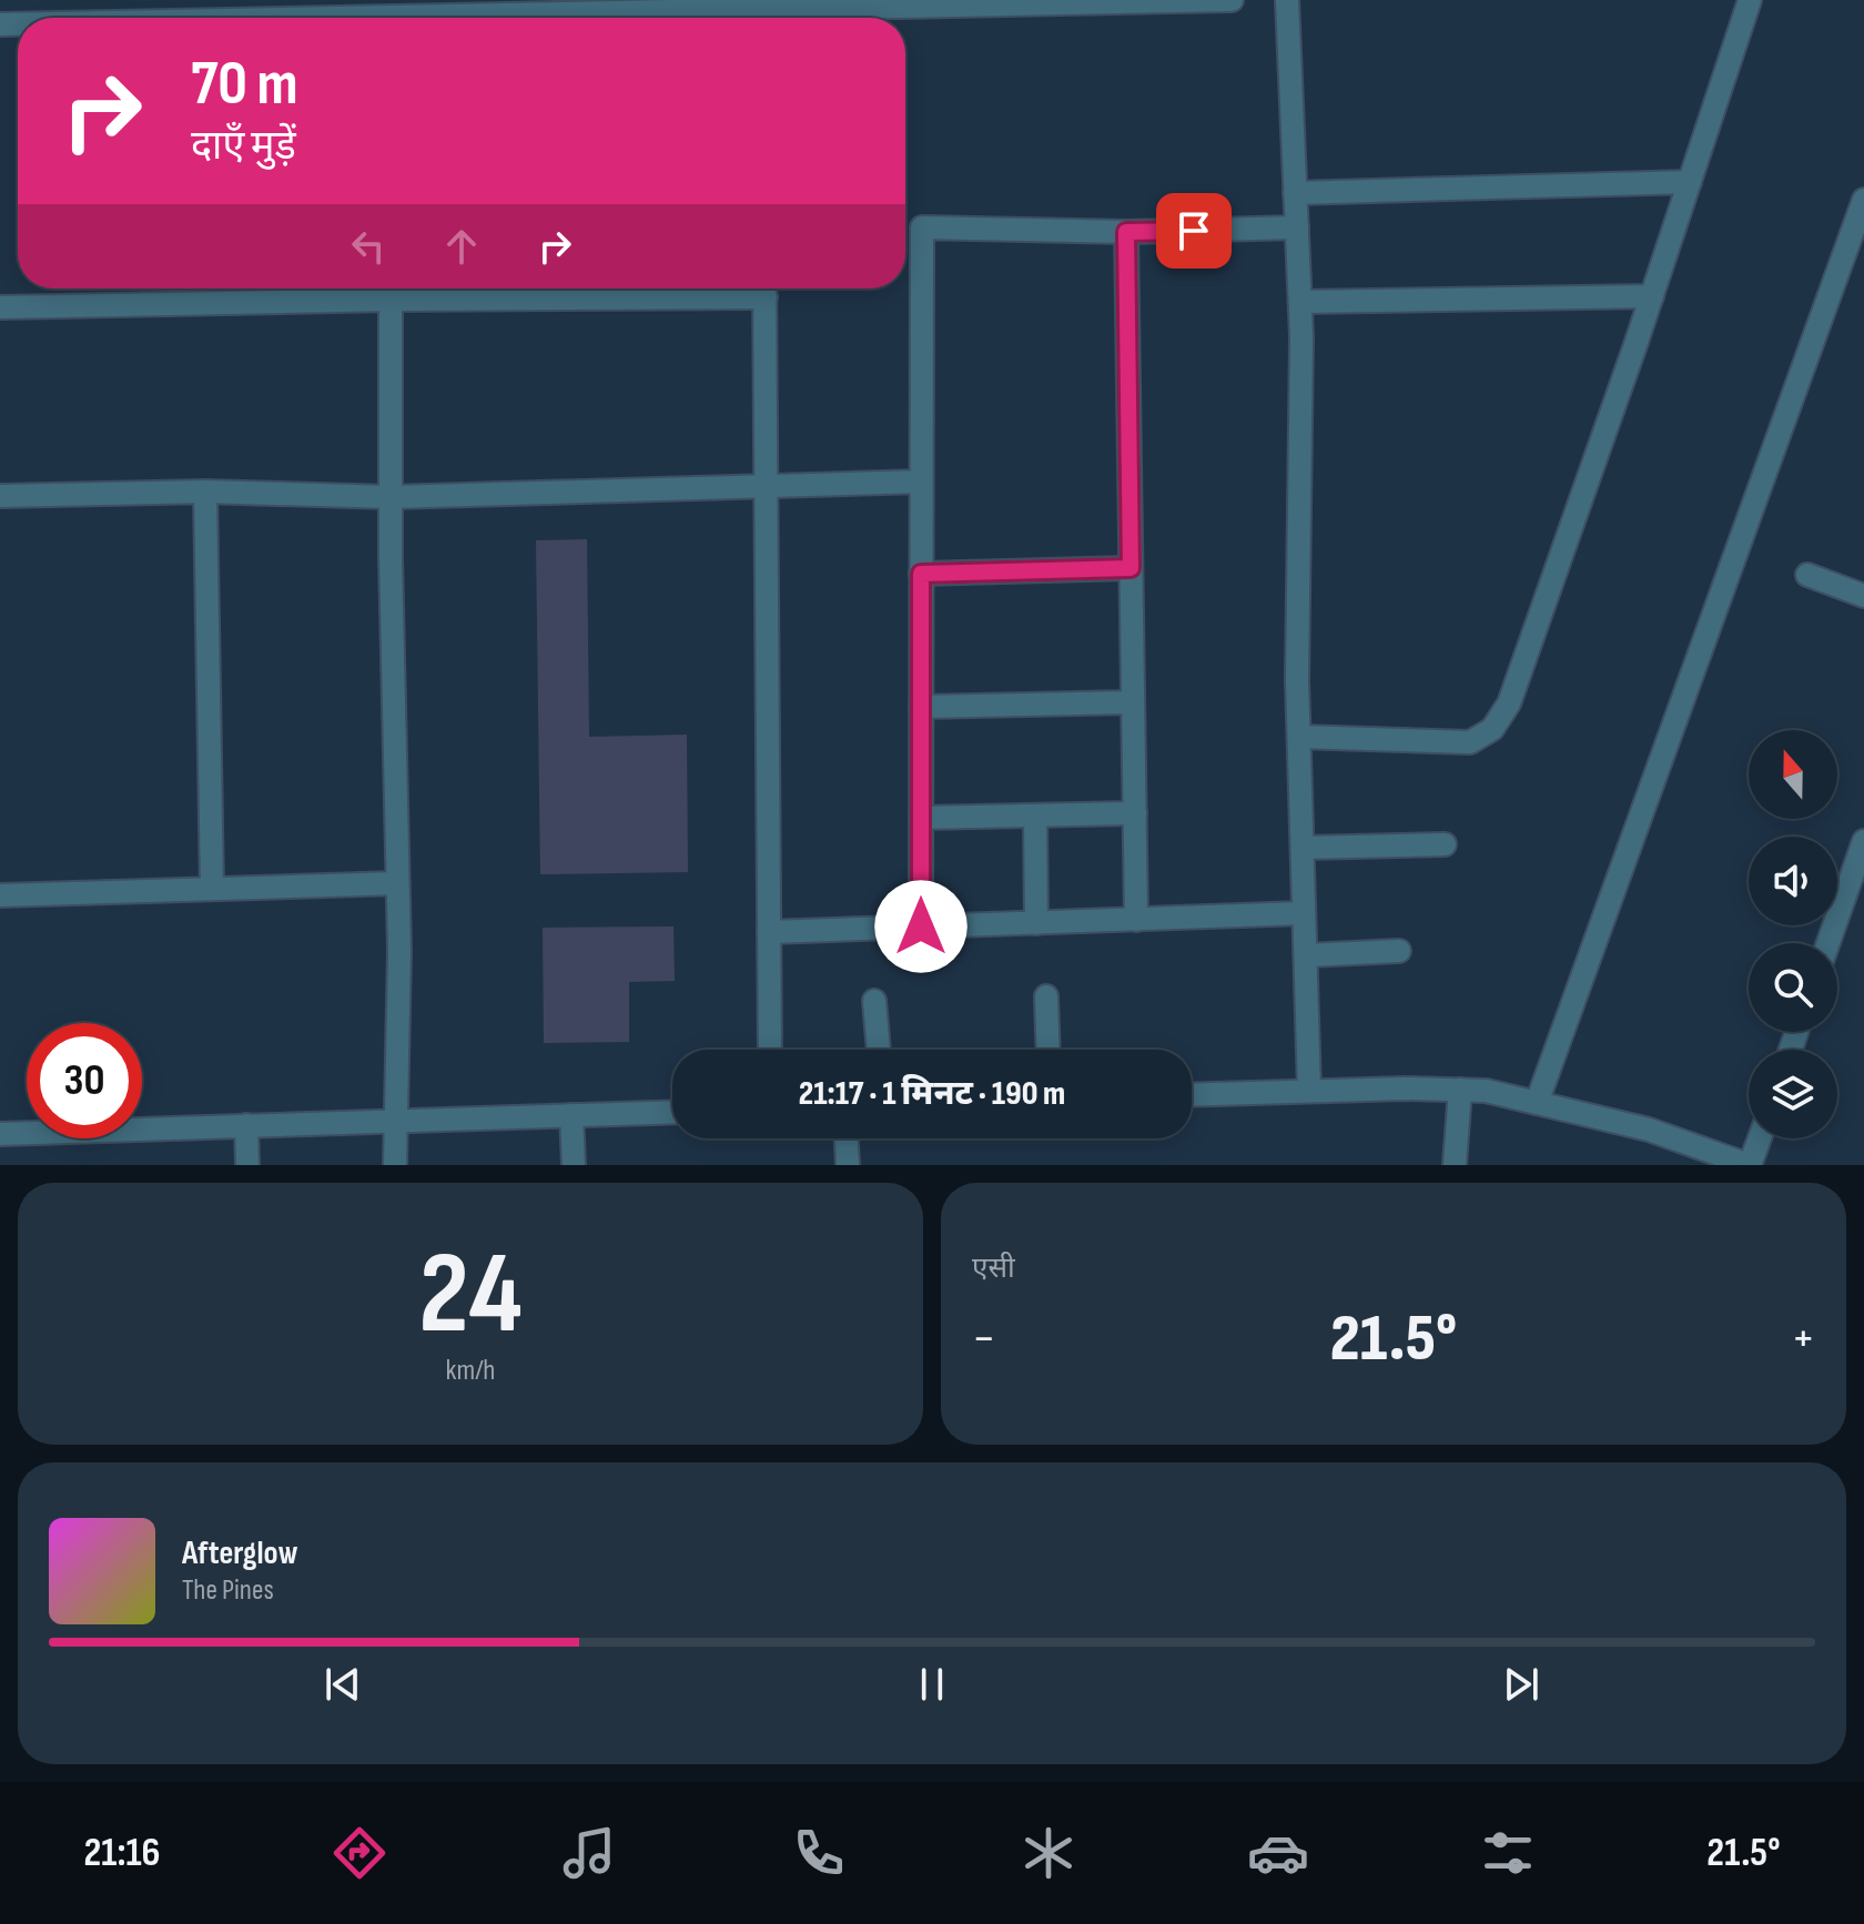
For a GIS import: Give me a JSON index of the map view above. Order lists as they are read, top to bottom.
{
  "north": "top",
  "page": {
    "turn": ["70 m", "दाएँ मुड़ें"],
    "limit": "30",
    "trip": "21:17 · 1 मिनट · 190 m",
    "tile": [
      ["24", "km/h"],
      "एसी"
    ],
    "heat": ["−", "21.5°", "+"],
    "song": ["Afterglow", "The Pines"],
    "tabs": ["21:16", "21.5°"]
  }
}
